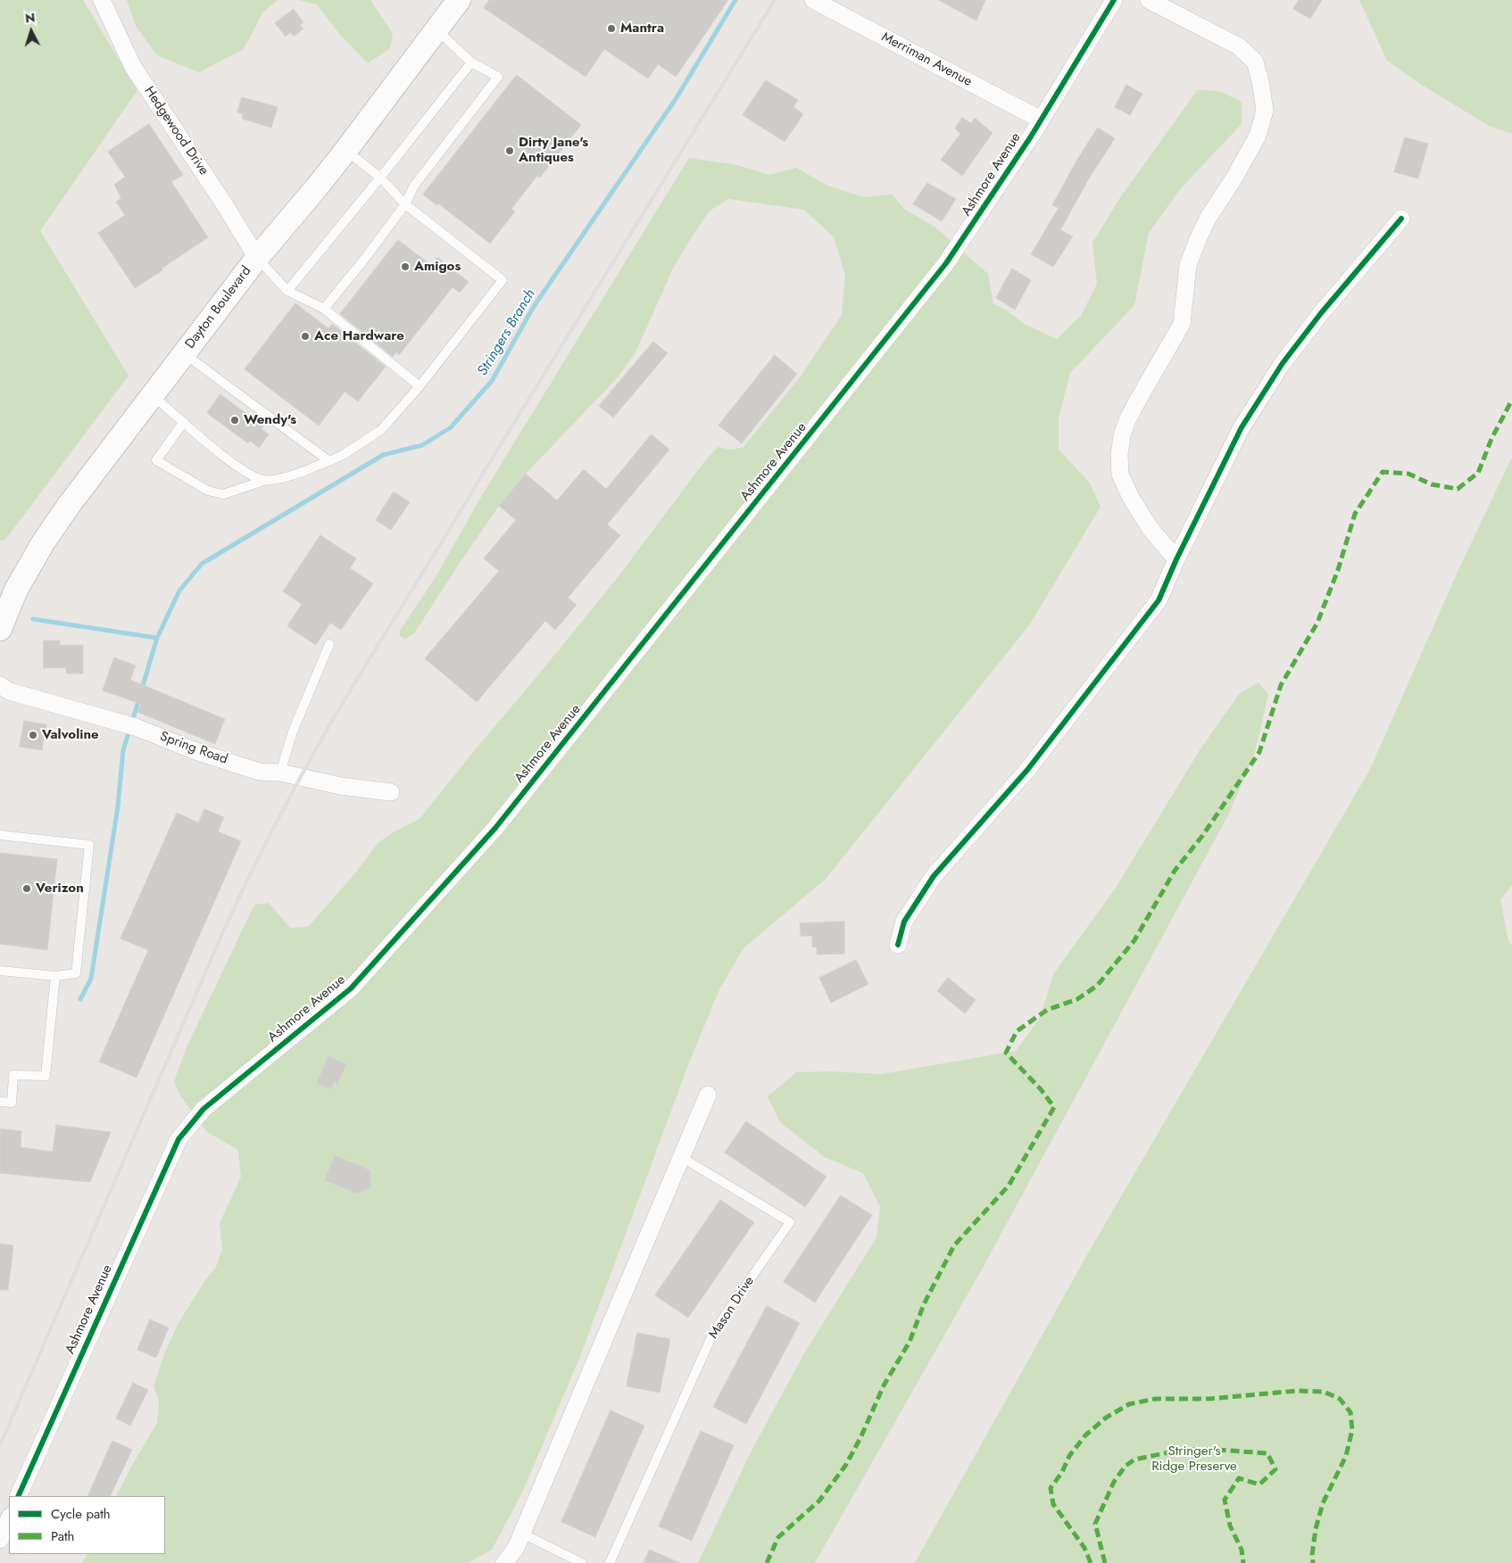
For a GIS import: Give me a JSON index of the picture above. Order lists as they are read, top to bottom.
{
  "streets": {
    "main road": ["Dayton Boulevard"],
    "street": [
      "Merriman Avenue",
      "Hedgewood Drive",
      "Ashmore Avenue",
      "Spring Road"
    ],
    "lane": ["Mason Drive"]
  },
  "crossings": [
    ["Merriman Avenue", "Ashmore Avenue"],
    ["Hedgewood Drive", "Dayton Boulevard"]
  ],
  "water": ["Stringers Branch"],
  "parks": ["Stringer's Ridge Preserve"],
  "places": [
    "Mantra",
    "Dirty Jane's Antiques",
    "Amigos",
    "Ace Hardware",
    "Wendy's",
    "Valvoline",
    "Verizon"
  ],
  "legend": ["Cycle path", "Path"],
  "north": "top"
}
